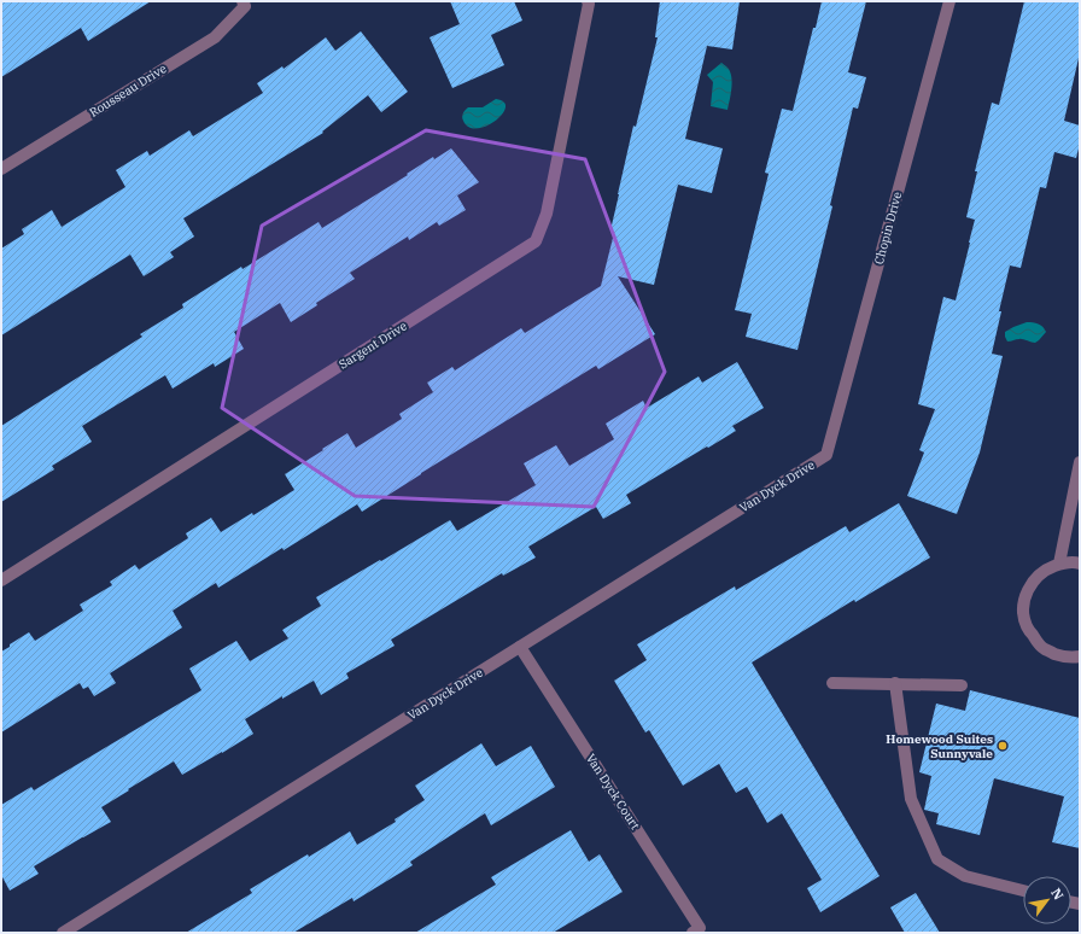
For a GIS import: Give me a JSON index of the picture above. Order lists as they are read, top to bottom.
{
  "streets": {
    "street": [
      "Rousseau Drive",
      "Chopin Drive",
      "Sargent Drive",
      "Van Dyck Drive",
      "Van Dyck Court"
    ]
  },
  "crossings": [
    ["Chopin Drive", "Van Dyck Drive"],
    ["Van Dyck Drive", "Van Dyck Court"]
  ],
  "places": ["Homewood Suites Sunnyvale"],
  "north": "top right"
}
